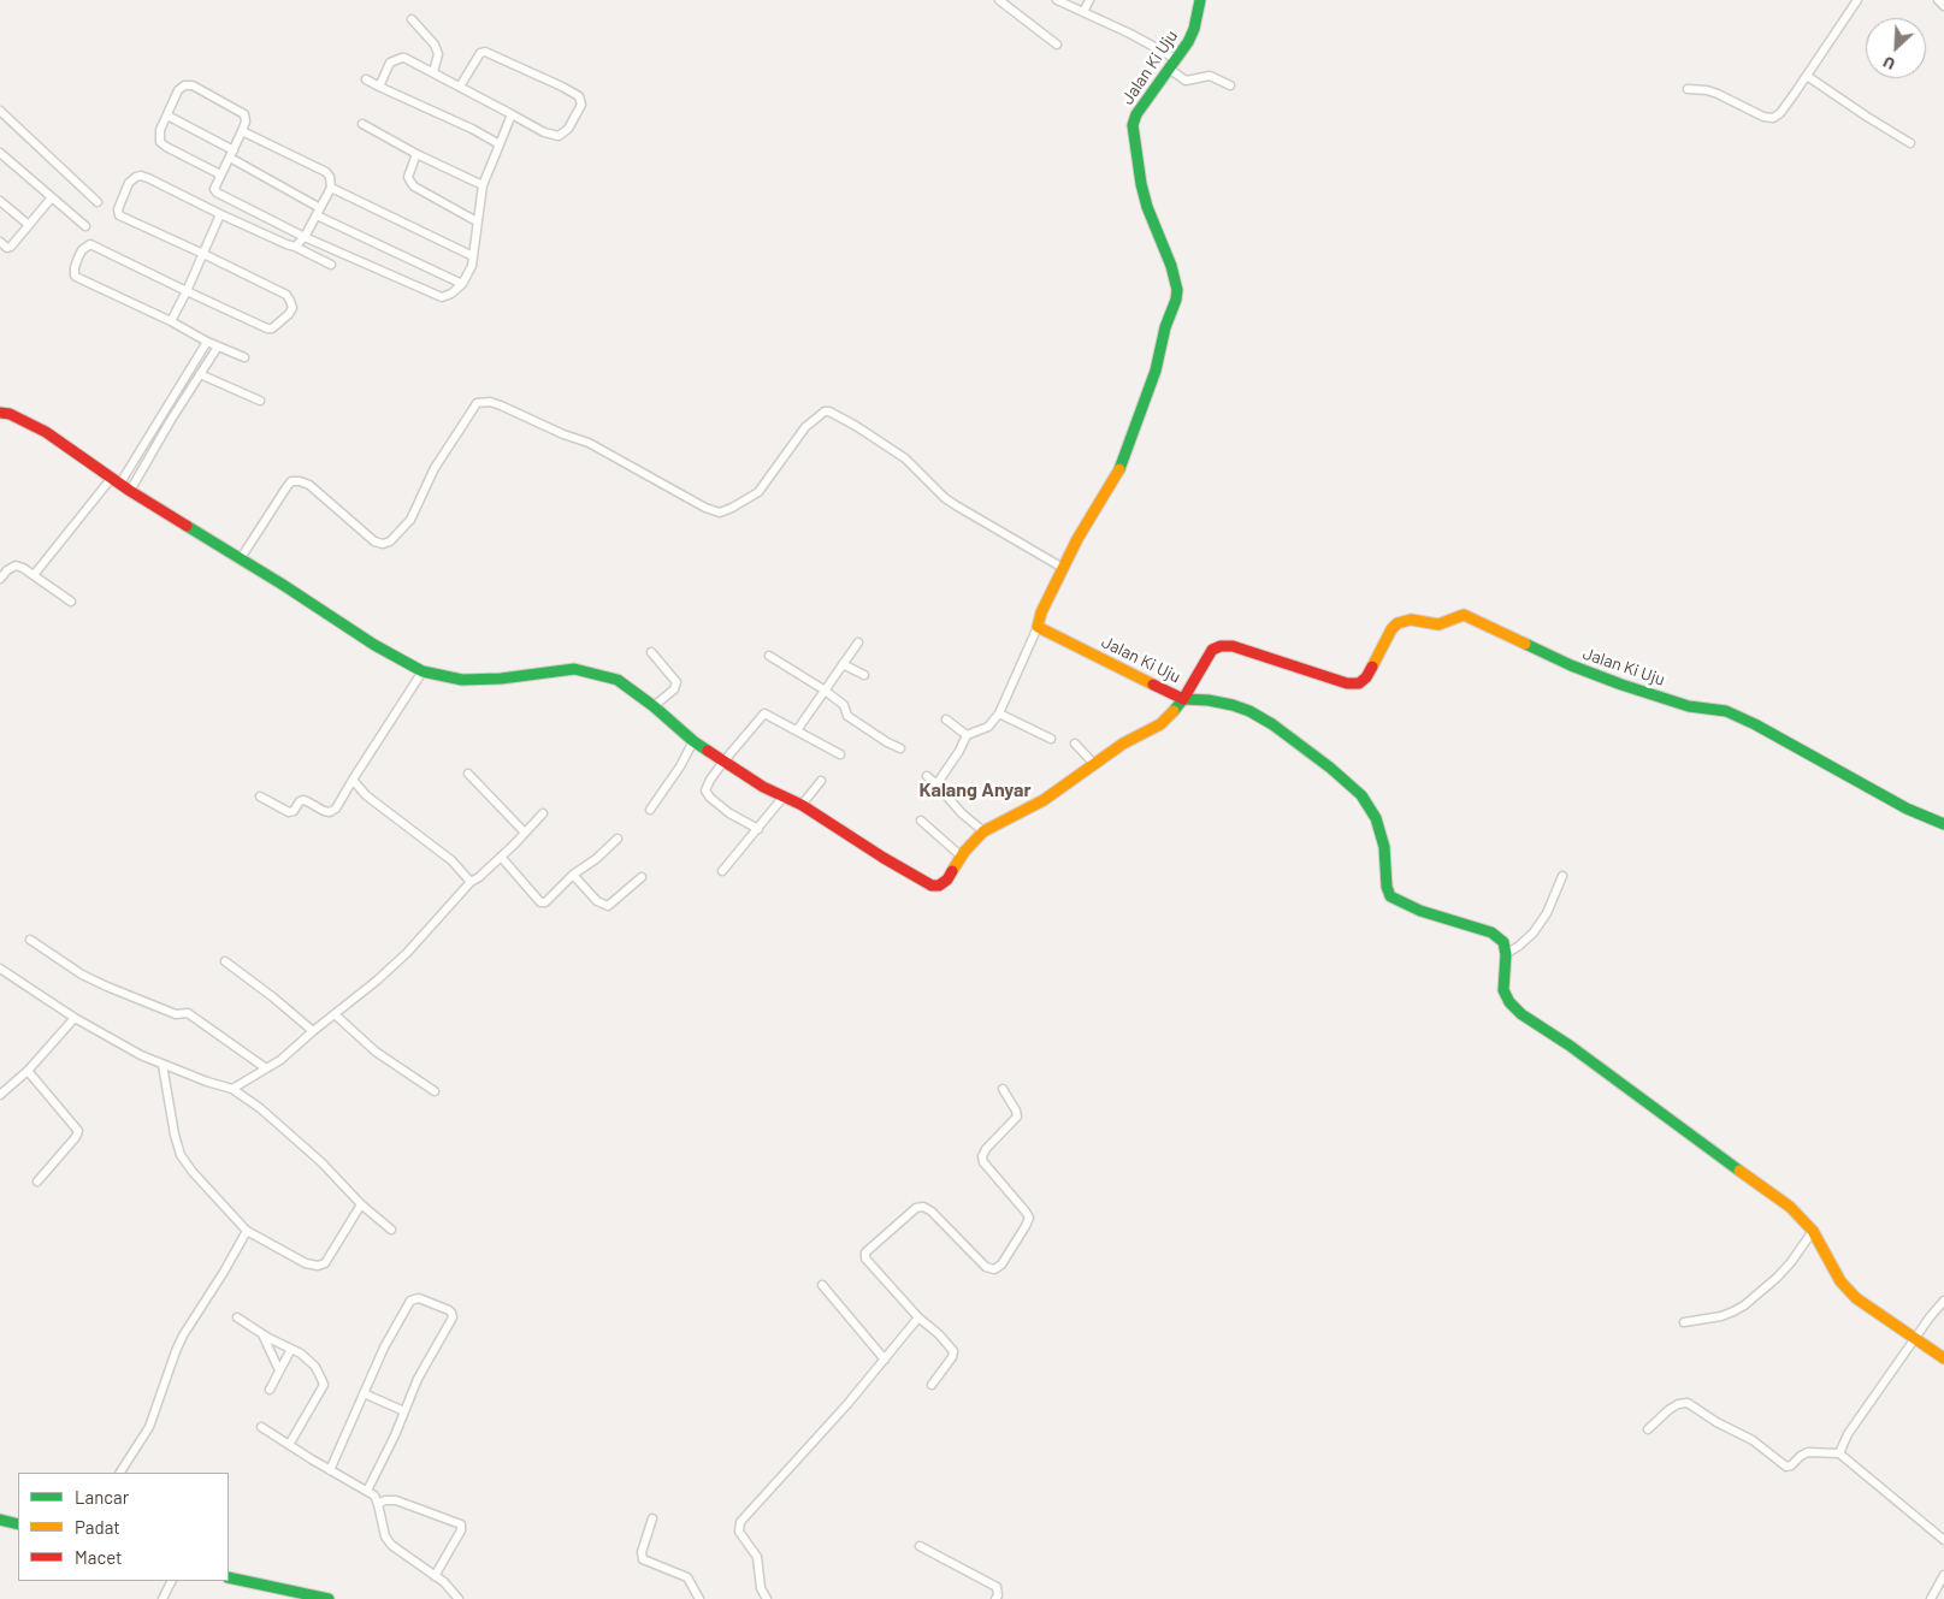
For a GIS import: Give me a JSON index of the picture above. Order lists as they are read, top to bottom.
{
  "streets": {
    "street": ["Jalan Ki Uju"]
  },
  "districts": ["Kalang Anyar"],
  "legend": ["Lancar", "Padat", "Macet"],
  "north": "bottom left"
}
